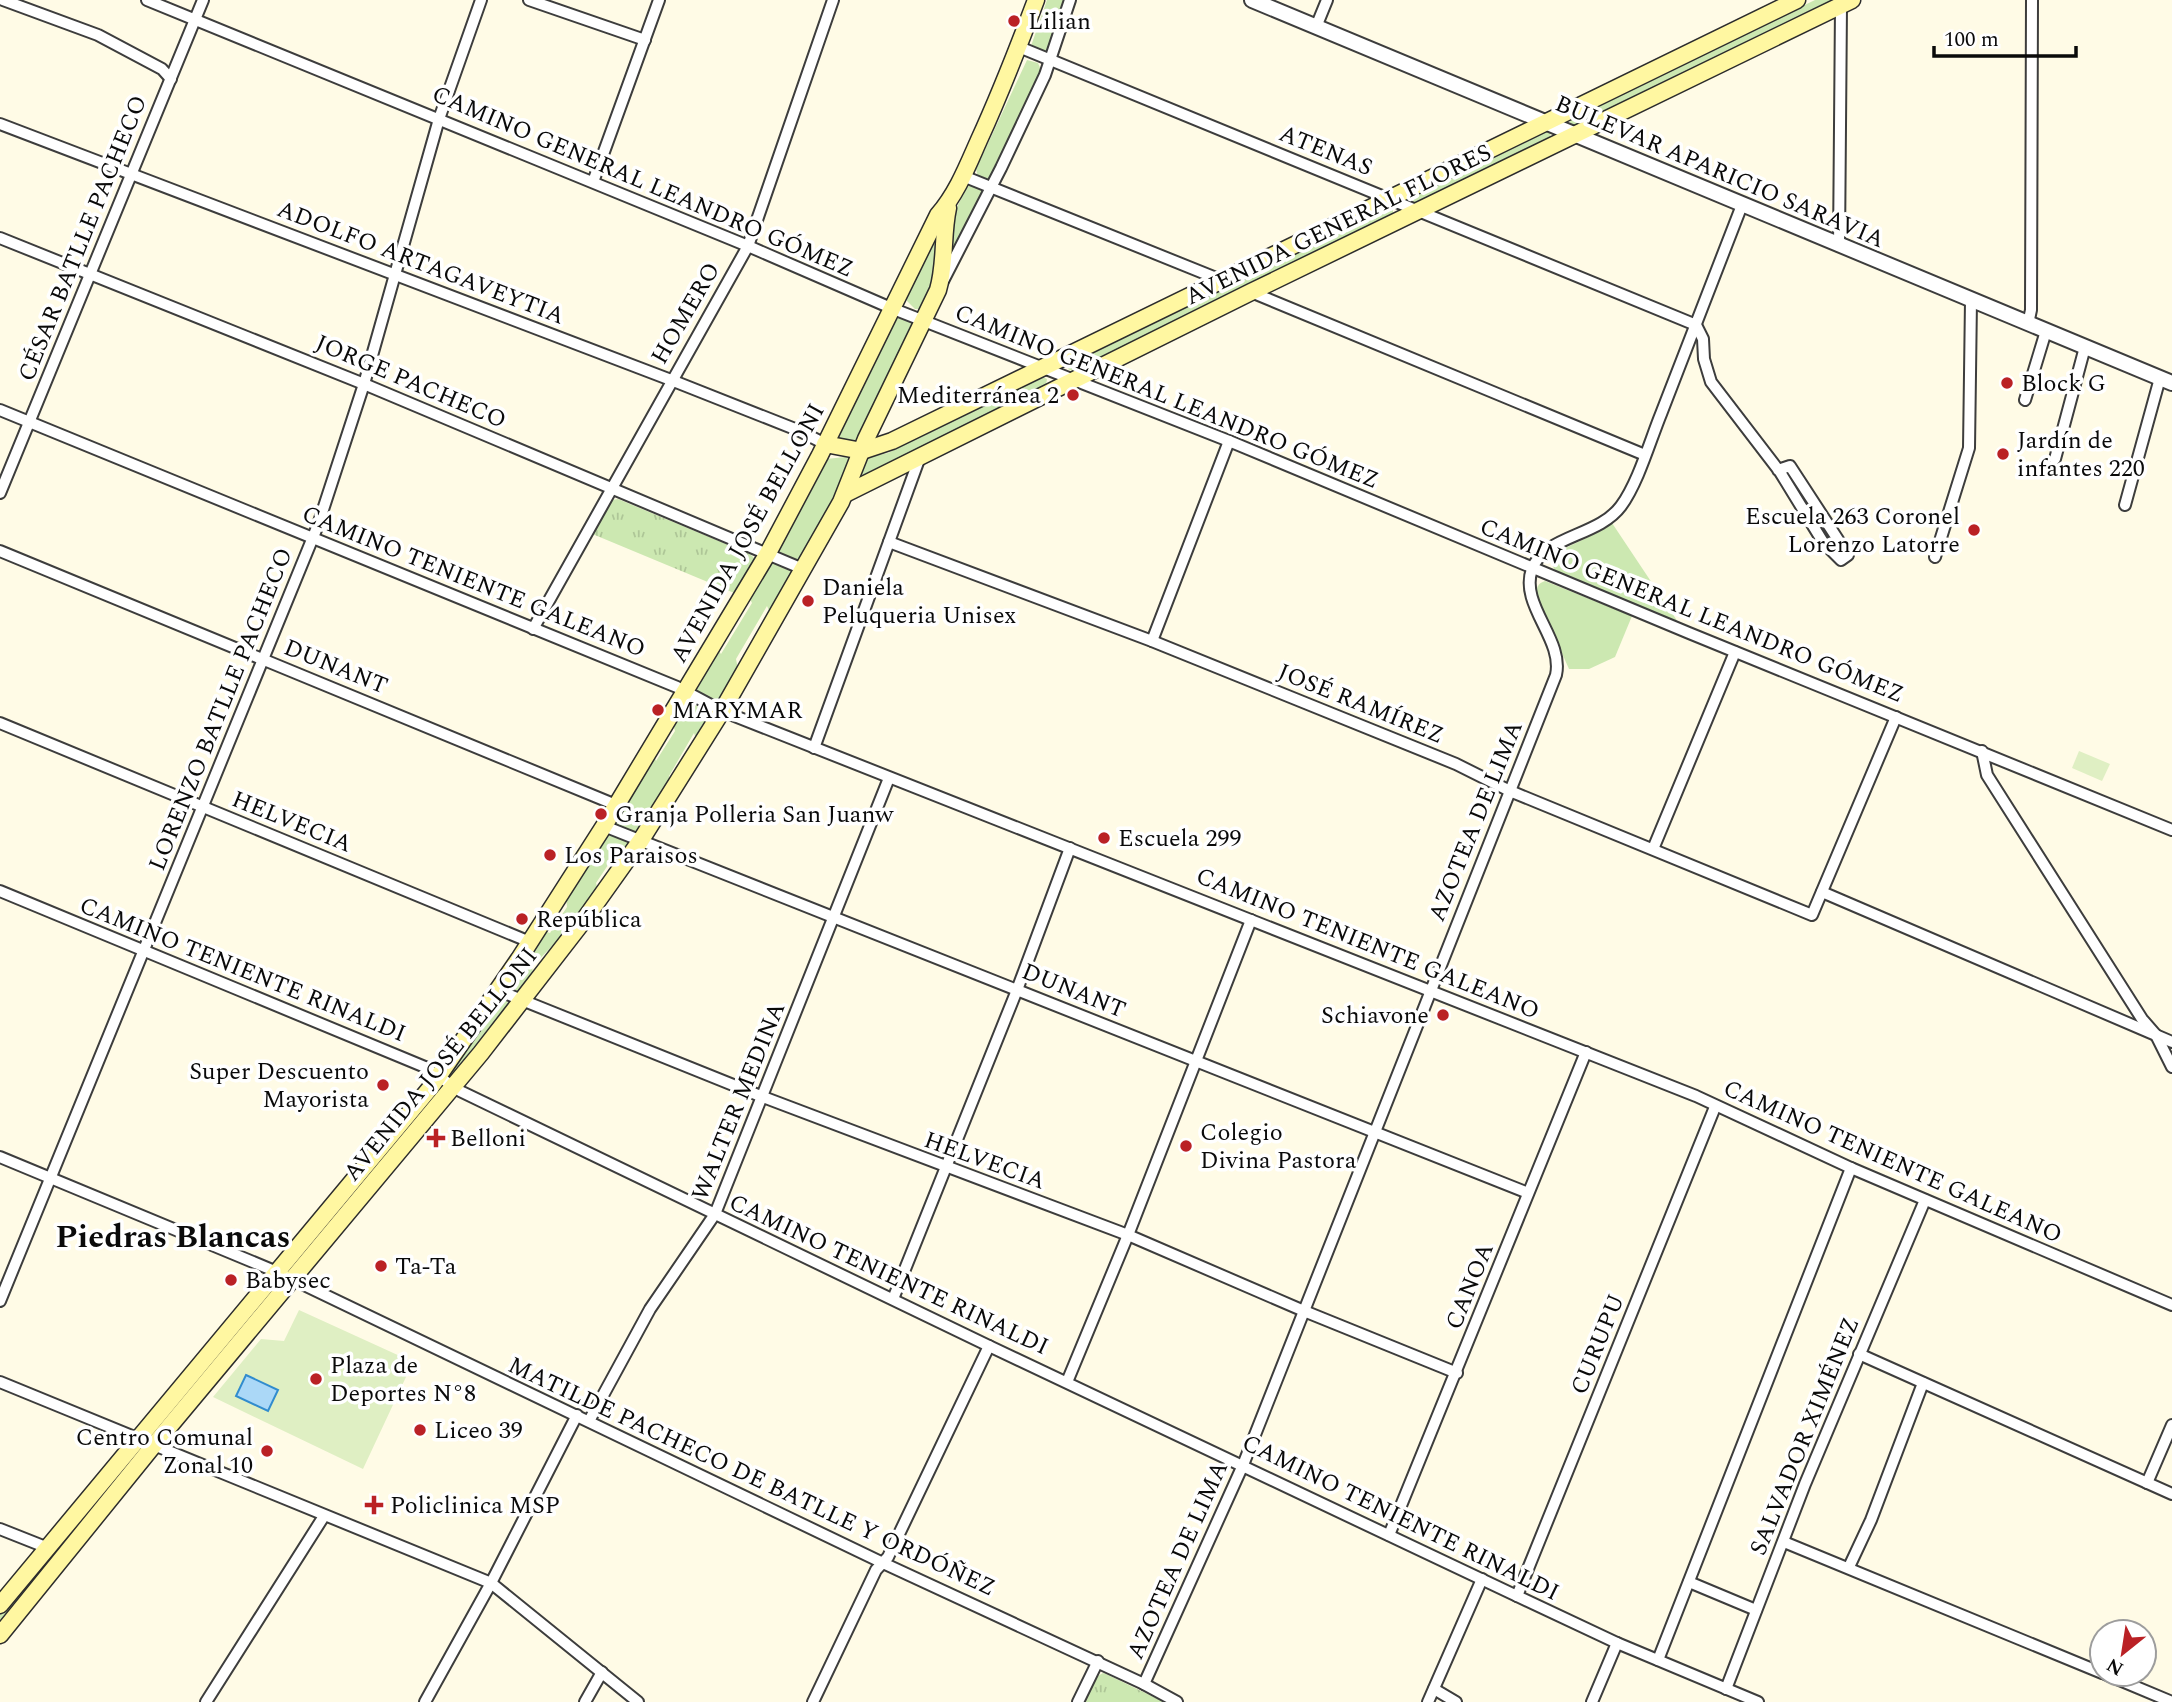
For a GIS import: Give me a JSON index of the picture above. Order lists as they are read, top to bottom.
{
  "streets": {
    "main road": ["AVENIDA GENERAL FLORES", "AVENIDA JOSÉ BELLONI"],
    "street": [
      "ATENAS",
      "BULEVAR APARICIO SARAVIA",
      "CAMINO GENERAL LEANDRO GÓMEZ",
      "CÉSAR BATLLE PACHECO",
      "ADOLFO ARTAGAVEYTIA",
      "HOMERO",
      "JORGE PACHECO",
      "CAMINO TENIENTE GALEANO",
      "DUNANT",
      "JOSÉ RAMÍREZ",
      "LORENZO BATLLE PACHECO",
      "HELVECIA",
      "AZOTEA DE LIMA",
      "CAMINO TENIENTE RINALDI",
      "WALTER MEDINA",
      "CANOA",
      "CURUPU",
      "SALVADOR XIMÉNEZ",
      "MATILDE PACHECO DE BATLLE Y ORDÓÑEZ"
    ]
  },
  "crossings": [
    ["ATENAS", "AVENIDA GENERAL FLORES"],
    ["ATENAS", "AVENIDA JOSÉ BELLONI"],
    ["BULEVAR APARICIO SARAVIA", "AVENIDA GENERAL FLORES"],
    ["CAMINO GENERAL LEANDRO GÓMEZ", "AVENIDA GENERAL FLORES"],
    ["CAMINO GENERAL LEANDRO GÓMEZ", "CÉSAR BATLLE PACHECO"],
    ["CAMINO GENERAL LEANDRO GÓMEZ", "HOMERO"],
    ["CAMINO GENERAL LEANDRO GÓMEZ", "AVENIDA JOSÉ BELLONI"],
    ["CAMINO GENERAL LEANDRO GÓMEZ", "LORENZO BATLLE PACHECO"],
    ["CAMINO GENERAL LEANDRO GÓMEZ", "AZOTEA DE LIMA"],
    ["AVENIDA GENERAL FLORES", "ADOLFO ARTAGAVEYTIA"],
    ["AVENIDA GENERAL FLORES", "AVENIDA JOSÉ BELLONI"],
    ["CÉSAR BATLLE PACHECO", "ADOLFO ARTAGAVEYTIA"],
    ["CÉSAR BATLLE PACHECO", "JORGE PACHECO"],
    ["CÉSAR BATLLE PACHECO", "CAMINO TENIENTE GALEANO"],
    ["ADOLFO ARTAGAVEYTIA", "HOMERO"],
    ["ADOLFO ARTAGAVEYTIA", "AVENIDA JOSÉ BELLONI"],
    ["ADOLFO ARTAGAVEYTIA", "LORENZO BATLLE PACHECO"],
    ["HOMERO", "JORGE PACHECO"],
    ["HOMERO", "CAMINO TENIENTE GALEANO"],
    ["JORGE PACHECO", "AVENIDA JOSÉ BELLONI"],
    ["JORGE PACHECO", "LORENZO BATLLE PACHECO"],
    ["AVENIDA JOSÉ BELLONI", "CAMINO TENIENTE GALEANO"],
    ["AVENIDA JOSÉ BELLONI", "DUNANT"],
    ["AVENIDA JOSÉ BELLONI", "HELVECIA"],
    ["AVENIDA JOSÉ BELLONI", "CAMINO TENIENTE RINALDI"],
    ["AVENIDA JOSÉ BELLONI", "MATILDE PACHECO DE BATLLE Y ORDÓÑEZ"],
    ["CAMINO TENIENTE GALEANO", "LORENZO BATLLE PACHECO"],
    ["CAMINO TENIENTE GALEANO", "AZOTEA DE LIMA"],
    ["CAMINO TENIENTE GALEANO", "WALTER MEDINA"],
    ["CAMINO TENIENTE GALEANO", "CANOA"],
    ["CAMINO TENIENTE GALEANO", "CURUPU"],
    ["CAMINO TENIENTE GALEANO", "SALVADOR XIMÉNEZ"],
    ["DUNANT", "LORENZO BATLLE PACHECO"],
    ["DUNANT", "AZOTEA DE LIMA"],
    ["DUNANT", "WALTER MEDINA"],
    ["DUNANT", "CANOA"],
    ["JOSÉ RAMÍREZ", "AZOTEA DE LIMA"],
    ["LORENZO BATLLE PACHECO", "HELVECIA"],
    ["LORENZO BATLLE PACHECO", "CAMINO TENIENTE RINALDI"],
    ["LORENZO BATLLE PACHECO", "MATILDE PACHECO DE BATLLE Y ORDÓÑEZ"],
    ["HELVECIA", "AZOTEA DE LIMA"],
    ["HELVECIA", "WALTER MEDINA"],
    ["HELVECIA", "CANOA"],
    ["AZOTEA DE LIMA", "CAMINO TENIENTE RINALDI"],
    ["AZOTEA DE LIMA", "MATILDE PACHECO DE BATLLE Y ORDÓÑEZ"],
    ["CAMINO TENIENTE RINALDI", "WALTER MEDINA"],
    ["CAMINO TENIENTE RINALDI", "CANOA"],
    ["CAMINO TENIENTE RINALDI", "CURUPU"],
    ["CAMINO TENIENTE RINALDI", "SALVADOR XIMÉNEZ"],
    ["WALTER MEDINA", "MATILDE PACHECO DE BATLLE Y ORDÓÑEZ"]
  ],
  "districts": ["Piedras Blancas"],
  "places": {
    "other": [
      "Lilian",
      "Block G",
      "Mediterránea 2",
      "Jardín de infantes 220",
      "Escuela 263 Coronel Lorenzo Latorre",
      "Daniela Peluqueria Unisex",
      "MARYMAR",
      "Granja Polleria San Juanw",
      "Escuela 299",
      "Los Paraisos",
      "República",
      "Schiavone",
      "Super Descuento Mayorista",
      "Colegio Divina Pastora",
      "Ta-Ta",
      "Babysec",
      "Plaza de Deportes N°8",
      "Liceo 39",
      "Centro Comunal Zonal 10"
    ],
    "health": ["Belloni", "Policlinica MSP"]
  },
  "scale_bar": "100 m",
  "north": "bottom left"
}
